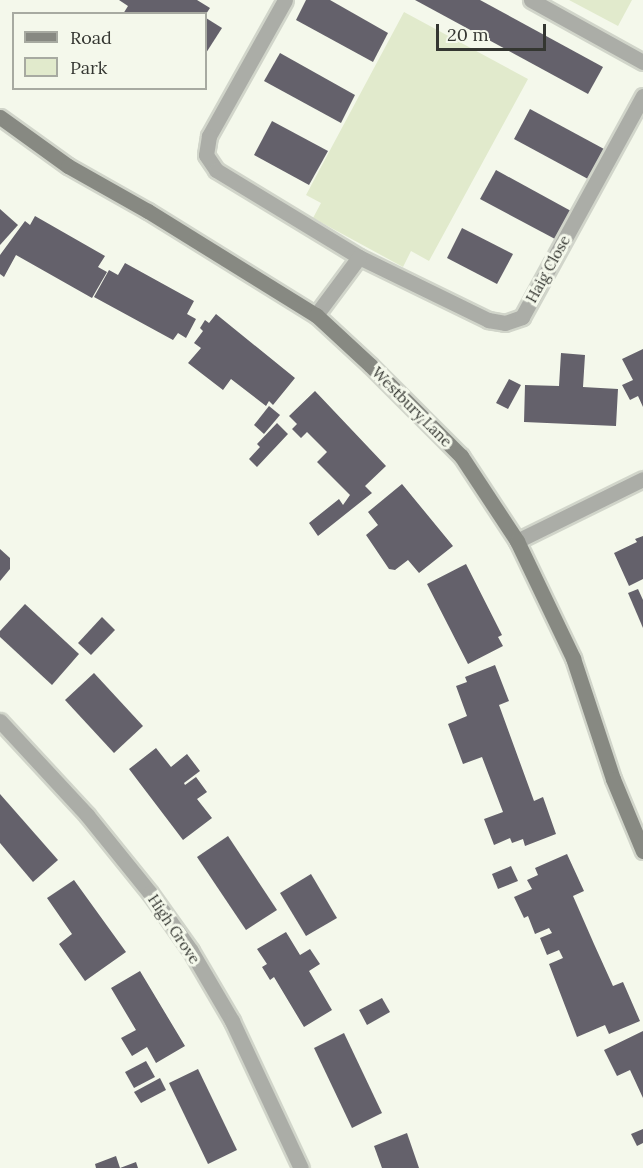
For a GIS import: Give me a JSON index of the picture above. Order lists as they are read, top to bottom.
{
  "streets": {
    "street": ["Haig Close", "Westbury Lane", "High Grove"]
  },
  "legend": ["Road", "Park"],
  "scale_bar": "20 m"
}
